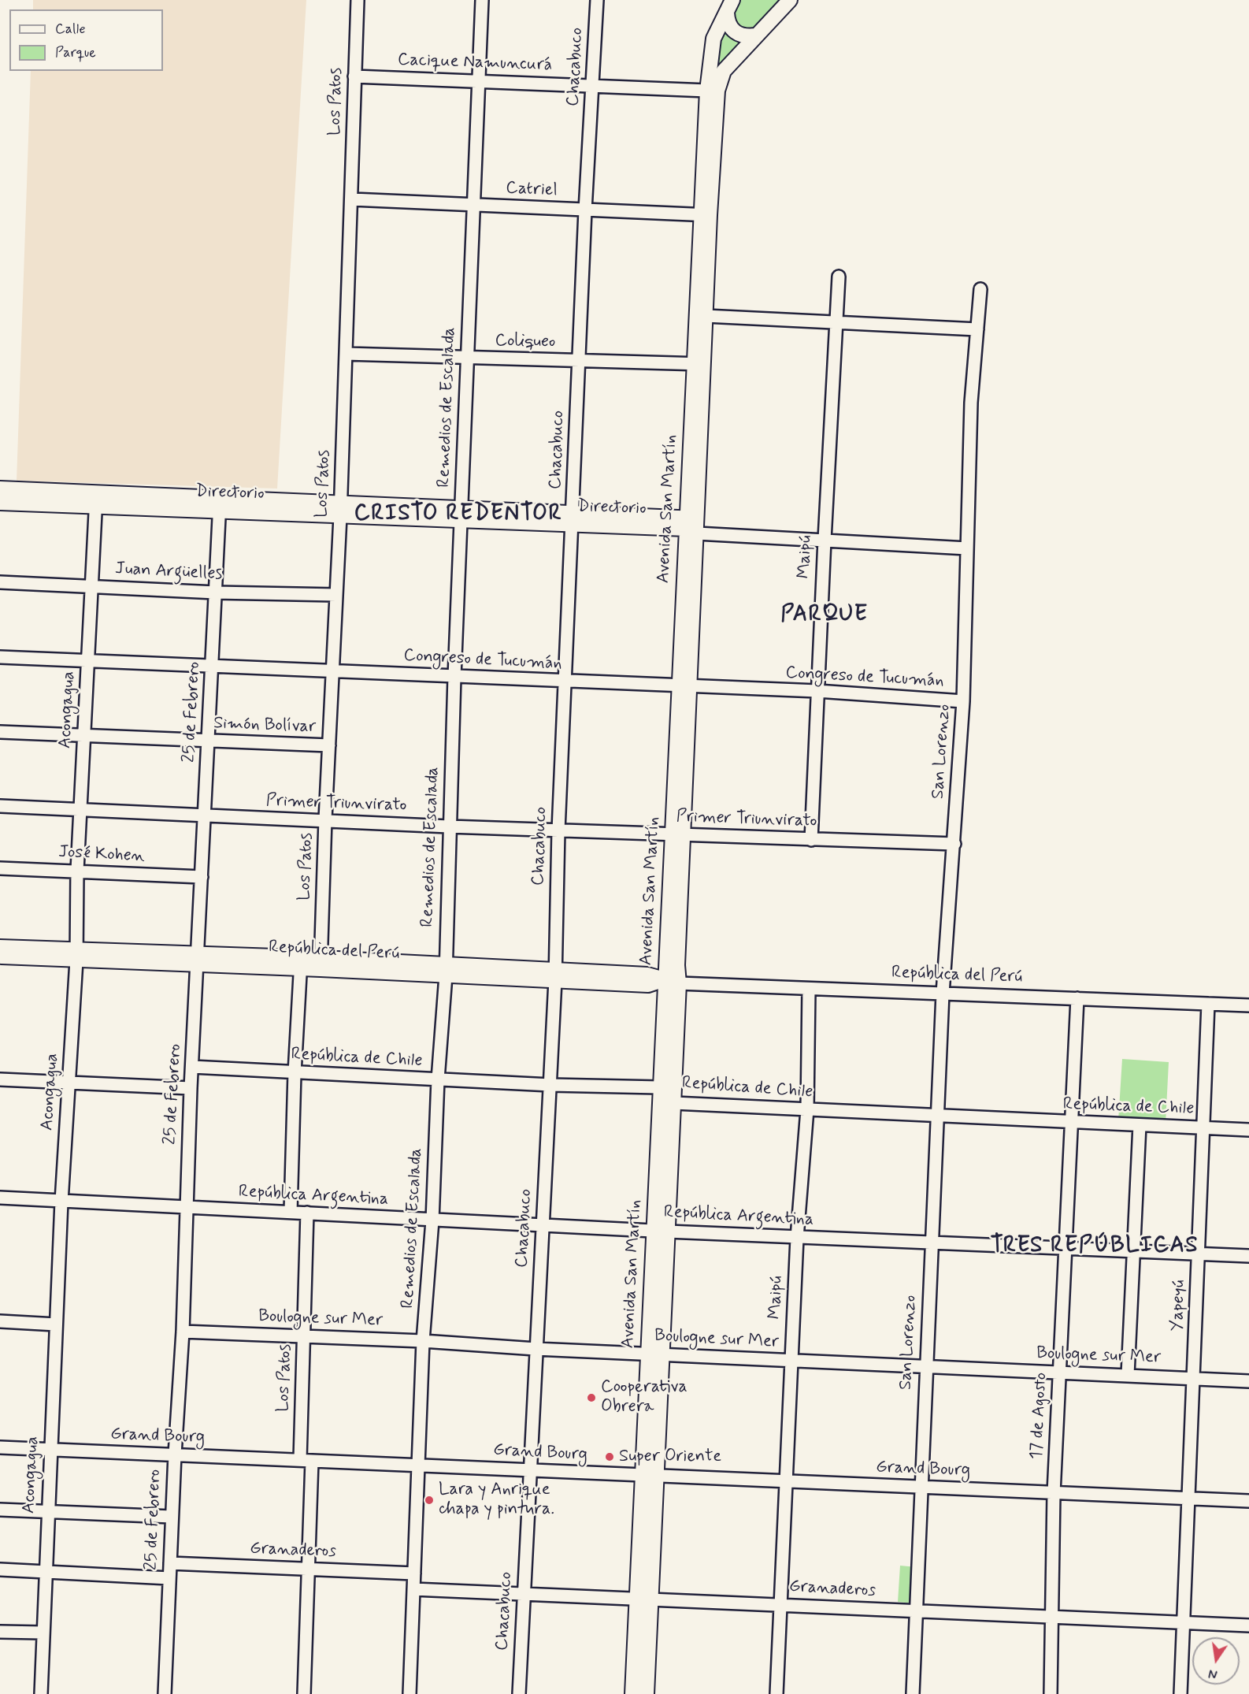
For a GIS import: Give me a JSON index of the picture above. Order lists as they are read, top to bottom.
{
  "streets": {
    "main road": ["Directorio", "Avenida San Martín", "República del Perú"],
    "street": [
      "Cacique Namuncurá",
      "Chacabuco",
      "Los Patos",
      "Catriel",
      "Coliqueo",
      "Remedios de Escalada",
      "Maipú",
      "Juan Argüelles",
      "Congreso de Tucumán",
      "Acongagua",
      "25 de Febrero",
      "Simón Bolívar",
      "San Lorenzo",
      "Primer Triunvirato",
      "José Kohen",
      "República de Chile",
      "República Argentina",
      "Yapeyú",
      "Boulogne sur Mer",
      "17 de Agosto",
      "Grand Bourg",
      "Granaderos"
    ]
  },
  "crossings": [
    ["Cacique Namuncurá", "Chacabuco"],
    ["Cacique Namuncurá", "Los Patos"],
    ["Cacique Namuncurá", "Remedios de Escalada"],
    ["Cacique Namuncurá", "Avenida San Martín"],
    ["Chacabuco", "Catriel"],
    ["Chacabuco", "Coliqueo"],
    ["Chacabuco", "Directorio"],
    ["Chacabuco", "Congreso de Tucumán"],
    ["Chacabuco", "Primer Triunvirato"],
    ["Chacabuco", "República del Perú"],
    ["Chacabuco", "República de Chile"],
    ["Chacabuco", "República Argentina"],
    ["Chacabuco", "Boulogne sur Mer"],
    ["Chacabuco", "Grand Bourg"],
    ["Chacabuco", "Granaderos"],
    ["Los Patos", "Catriel"],
    ["Los Patos", "Coliqueo"],
    ["Los Patos", "Directorio"],
    ["Los Patos", "Juan Argüelles"],
    ["Los Patos", "Congreso de Tucumán"],
    ["Los Patos", "Simón Bolívar"],
    ["Los Patos", "Primer Triunvirato"],
    ["Los Patos", "República del Perú"],
    ["Los Patos", "República Argentina"],
    ["Los Patos", "Boulogne sur Mer"],
    ["Los Patos", "Grand Bourg"],
    ["Catriel", "Remedios de Escalada"],
    ["Catriel", "Avenida San Martín"],
    ["Coliqueo", "Remedios de Escalada"],
    ["Coliqueo", "Avenida San Martín"],
    ["Remedios de Escalada", "Directorio"],
    ["Remedios de Escalada", "Congreso de Tucumán"],
    ["Remedios de Escalada", "Primer Triunvirato"],
    ["Remedios de Escalada", "República del Perú"],
    ["Remedios de Escalada", "República de Chile"],
    ["Remedios de Escalada", "República Argentina"],
    ["Remedios de Escalada", "Boulogne sur Mer"],
    ["Remedios de Escalada", "Grand Bourg"],
    ["Remedios de Escalada", "Granaderos"],
    ["Directorio", "Avenida San Martín"],
    ["Directorio", "Maipú"],
    ["Directorio", "Acongagua"],
    ["Directorio", "25 de Febrero"],
    ["Directorio", "San Lorenzo"],
    ["Avenida San Martín", "Congreso de Tucumán"],
    ["Avenida San Martín", "Primer Triunvirato"],
    ["Avenida San Martín", "República del Perú"],
    ["Avenida San Martín", "República de Chile"],
    ["Avenida San Martín", "República Argentina"],
    ["Avenida San Martín", "Boulogne sur Mer"],
    ["Avenida San Martín", "Grand Bourg"],
    ["Avenida San Martín", "Granaderos"],
    ["Maipú", "Congreso de Tucumán"],
    ["Maipú", "Primer Triunvirato"],
    ["Maipú", "República del Perú"],
    ["Maipú", "República de Chile"],
    ["Maipú", "República Argentina"],
    ["Maipú", "Boulogne sur Mer"],
    ["Maipú", "Grand Bourg"],
    ["Maipú", "Granaderos"],
    ["Juan Argüelles", "Acongagua"],
    ["Juan Argüelles", "25 de Febrero"],
    ["Congreso de Tucumán", "Acongagua"],
    ["Congreso de Tucumán", "25 de Febrero"],
    ["Congreso de Tucumán", "San Lorenzo"],
    ["Acongagua", "Simón Bolívar"],
    ["Acongagua", "Primer Triunvirato"],
    ["Acongagua", "José Kohen"],
    ["Acongagua", "República del Perú"],
    ["Acongagua", "República Argentina"],
    ["Acongagua", "Grand Bourg"],
    ["25 de Febrero", "Simón Bolívar"],
    ["25 de Febrero", "Primer Triunvirato"],
    ["25 de Febrero", "José Kohen"],
    ["25 de Febrero", "República del Perú"],
    ["25 de Febrero", "República de Chile"],
    ["25 de Febrero", "República Argentina"],
    ["25 de Febrero", "Boulogne sur Mer"],
    ["25 de Febrero", "Grand Bourg"],
    ["25 de Febrero", "Granaderos"],
    ["San Lorenzo", "Primer Triunvirato"],
    ["San Lorenzo", "República del Perú"],
    ["San Lorenzo", "República de Chile"],
    ["San Lorenzo", "República Argentina"],
    ["San Lorenzo", "Boulogne sur Mer"],
    ["San Lorenzo", "Grand Bourg"],
    ["San Lorenzo", "Granaderos"],
    ["República del Perú", "Yapeyú"],
    ["República del Perú", "17 de Agosto"],
    ["República de Chile", "Yapeyú"],
    ["República de Chile", "17 de Agosto"],
    ["República Argentina", "Yapeyú"],
    ["República Argentina", "17 de Agosto"],
    ["Yapeyú", "Boulogne sur Mer"],
    ["Yapeyú", "Grand Bourg"],
    ["Yapeyú", "Granaderos"],
    ["Boulogne sur Mer", "17 de Agosto"],
    ["17 de Agosto", "Grand Bourg"],
    ["17 de Agosto", "Granaderos"]
  ],
  "districts": ["CRISTO REDENTOR", "PARQUE", "TRES REPÚBLICAS"],
  "places": ["Cooperativa Obrera", "Super Oriente", "Lara y Anrique chapa y pintura."],
  "legend": ["Calle", "Parque"],
  "north": "bottom"
}
